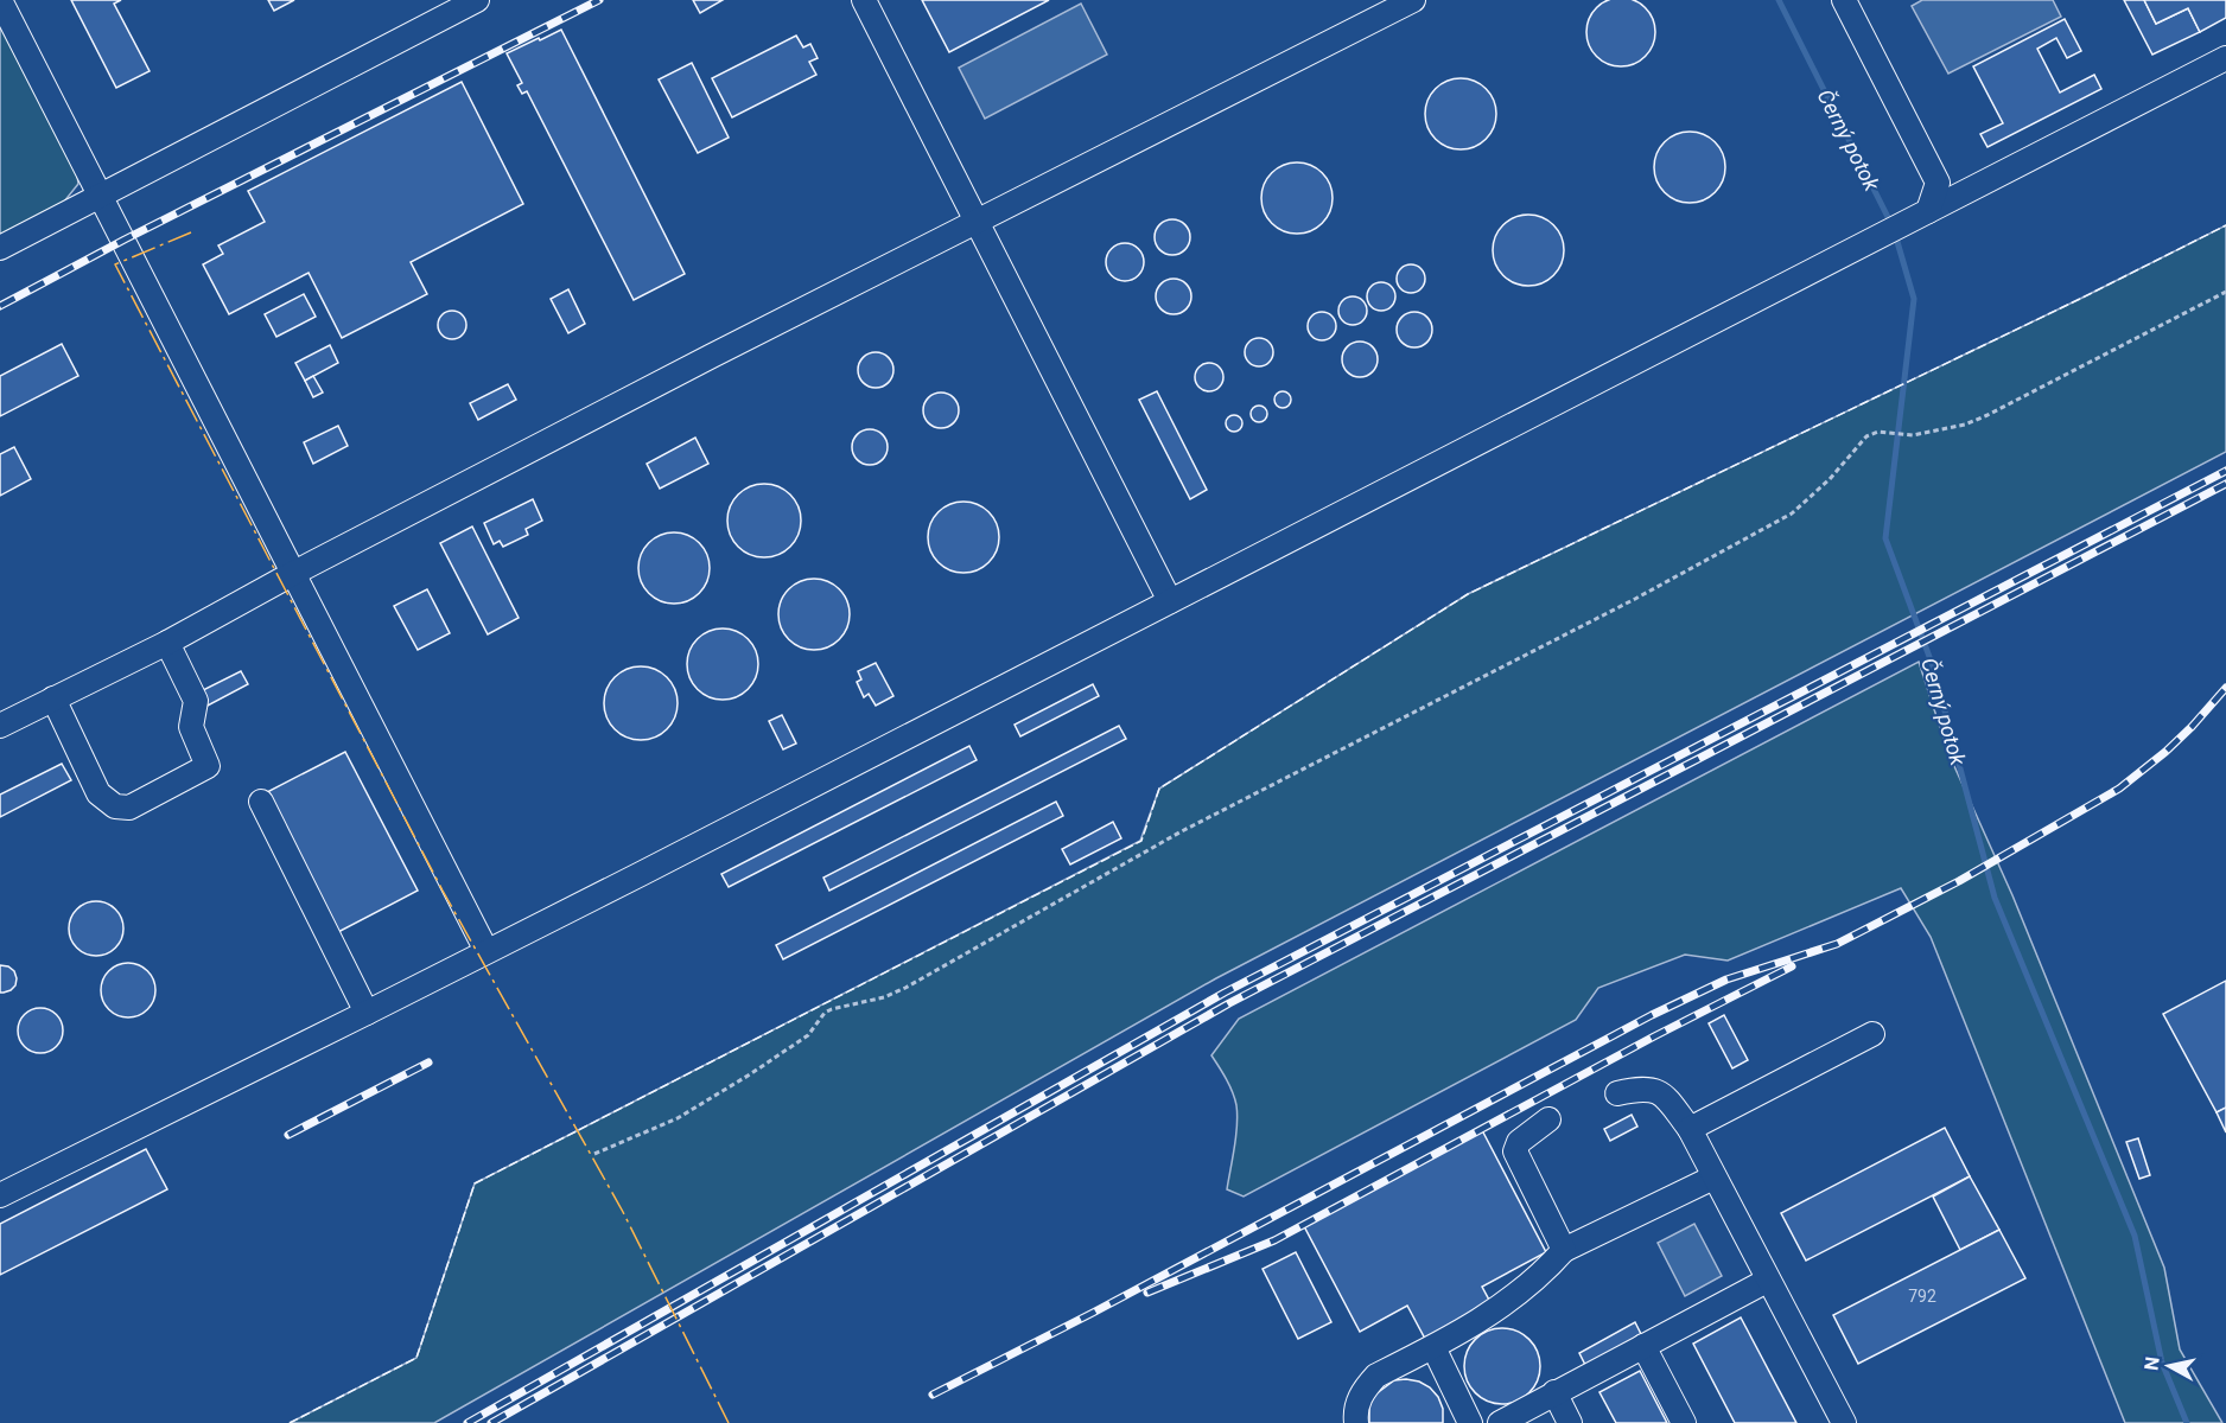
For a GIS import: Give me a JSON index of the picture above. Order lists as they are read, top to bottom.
{
  "water": ["Černý potok"],
  "house_numbers": ["792"],
  "north": "left"
}
